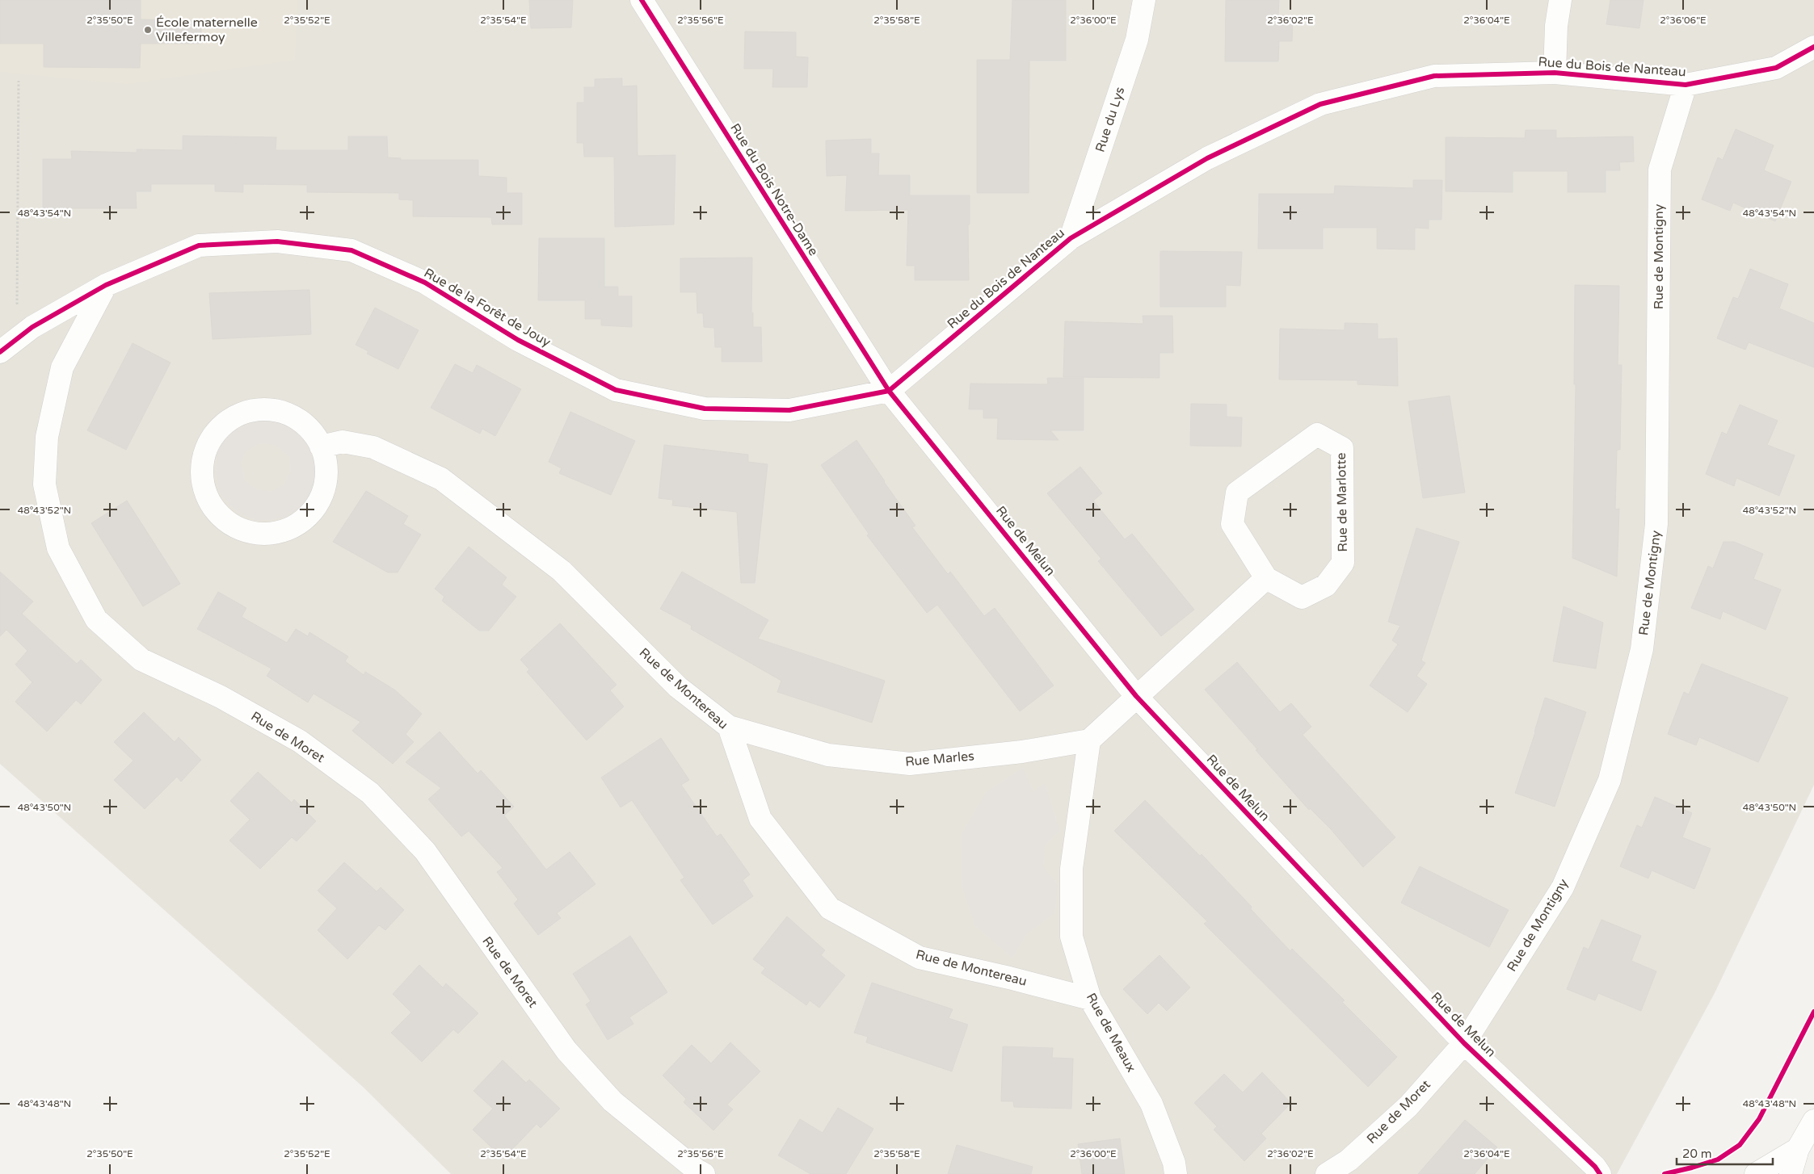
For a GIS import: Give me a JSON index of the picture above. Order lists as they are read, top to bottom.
{
  "streets": {
    "street": [
      "Rue du Bois de Nanteau",
      "Rue du Lys",
      "Rue du Bois Notre-Dame",
      "Rue de Montigny",
      "Rue de la Forêt de Jouy",
      "Rue de Marlotte",
      "Rue de Melun",
      "Rue de Montereau",
      "Rue de Moret",
      "Rue Marles",
      "Rue de Meaux"
    ]
  },
  "crossings": [
    ["Rue du Bois de Nanteau", "Rue du Lys"],
    ["Rue du Bois de Nanteau", "Rue du Bois Notre-Dame"],
    ["Rue du Bois de Nanteau", "Rue de Montigny"],
    ["Rue du Bois de Nanteau", "Rue de la Forêt de Jouy"],
    ["Rue du Bois de Nanteau", "Rue de Melun"],
    ["Rue du Bois Notre-Dame", "Rue de la Forêt de Jouy"],
    ["Rue du Bois Notre-Dame", "Rue de Melun"],
    ["Rue de Montigny", "Rue de Melun"],
    ["Rue de Montigny", "Rue de Moret"],
    ["Rue de la Forêt de Jouy", "Rue de Melun"],
    ["Rue de la Forêt de Jouy", "Rue de Moret"],
    ["Rue de Melun", "Rue de Moret"],
    ["Rue de Montereau", "Rue Marles"],
    ["Rue de Montereau", "Rue de Meaux"],
    ["Rue Marles", "Rue de Meaux"]
  ],
  "places": ["École maternelle Villefermoy"],
  "scale_bar": "20 m",
  "coordinates": [
    "2°35'50\"E",
    "2°35'52\"E",
    "2°35'54\"E",
    "2°35'56\"E",
    "2°35'58\"E",
    "2°36'00\"E",
    "2°36'02\"E",
    "2°36'04\"E",
    "2°36'06\"E",
    "48°43'54\"N",
    "48°43'52\"N",
    "48°43'50\"N",
    "48°43'48\"N"
  ]
}
